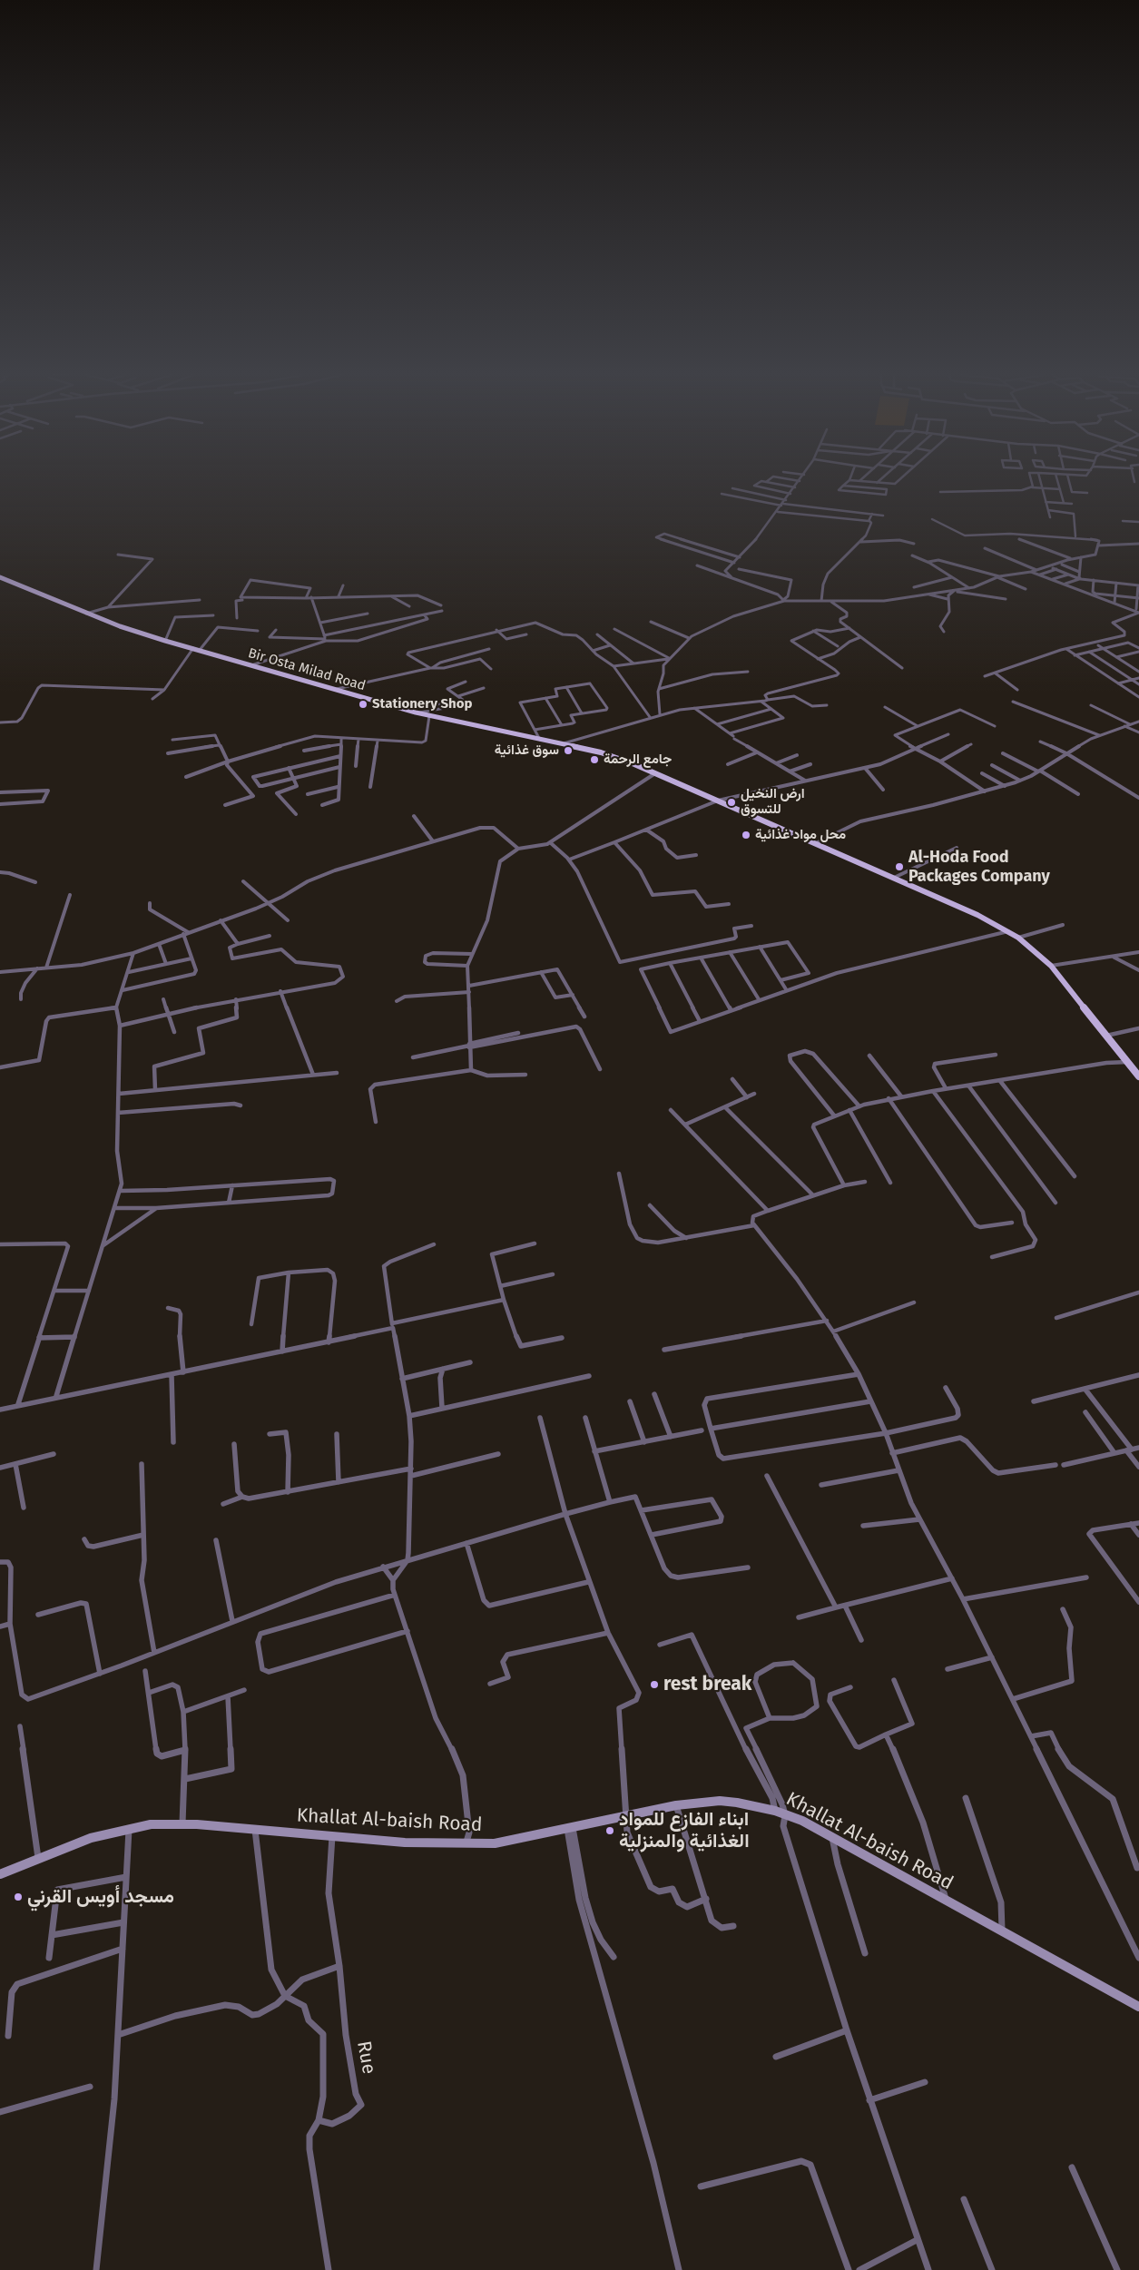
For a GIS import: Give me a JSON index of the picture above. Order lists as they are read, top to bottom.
{
  "streets": {
    "main road": ["Bir Osta Milad Road"],
    "street": ["Khallat Al-baish Road", "Rue"]
  },
  "crossings": [
    ["Khallat Al-baish Road", "Rue"]
  ],
  "places": [
    "Stationery Shop",
    "سوق غذائية",
    "جامع الرحمة",
    "ارض النخيل للتسوق",
    "محل مواد غذائية",
    "Al-Hoda Food Packages Company",
    "rest break",
    "ابناء الفازع للمواد الغذائية والمنزلية",
    "مسجد أويس القرني"
  ]
}
